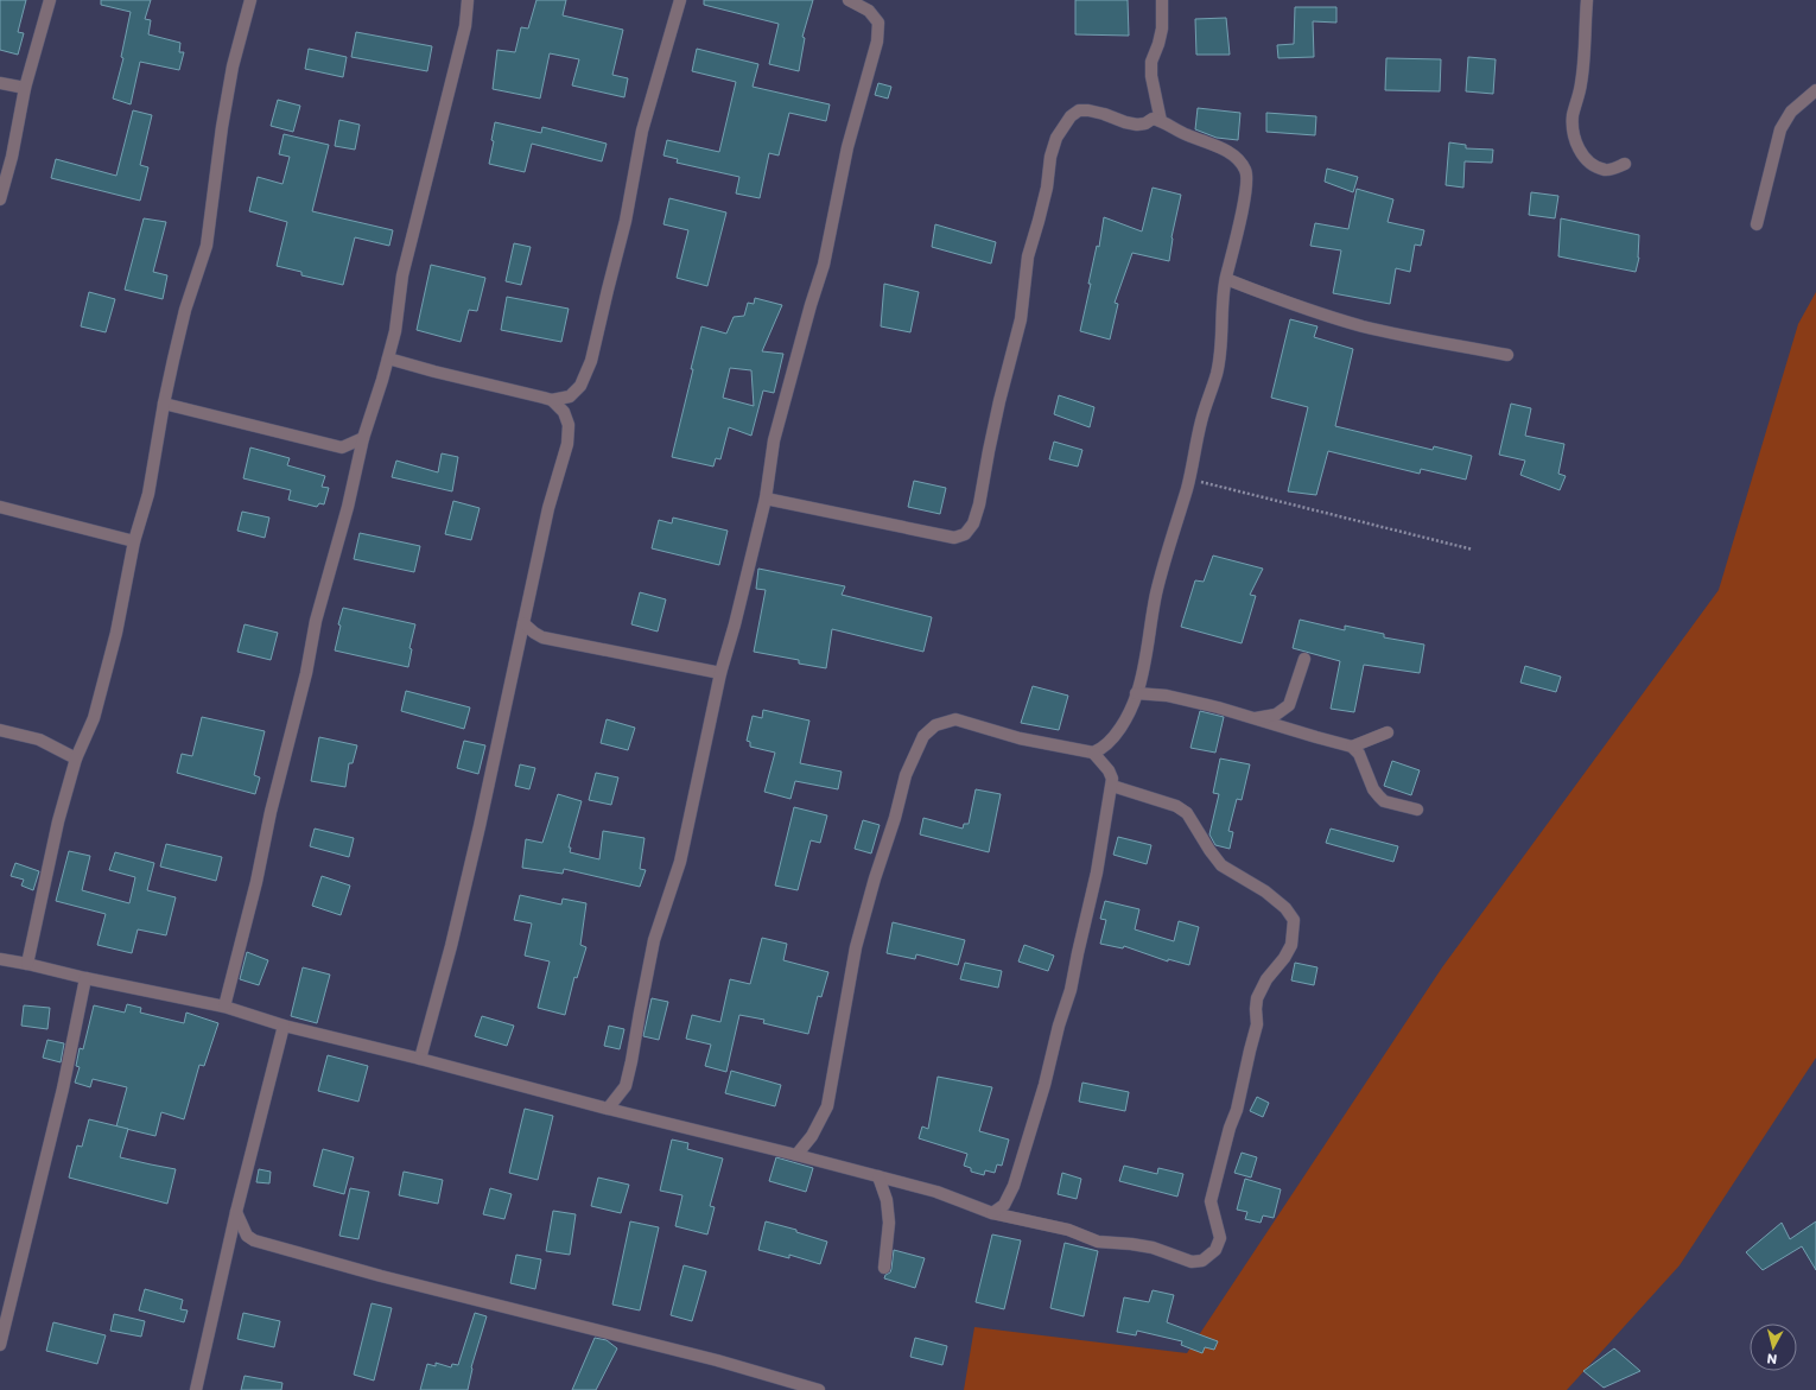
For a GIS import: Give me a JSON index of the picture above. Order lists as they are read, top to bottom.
{
  "north": "bottom"
}
